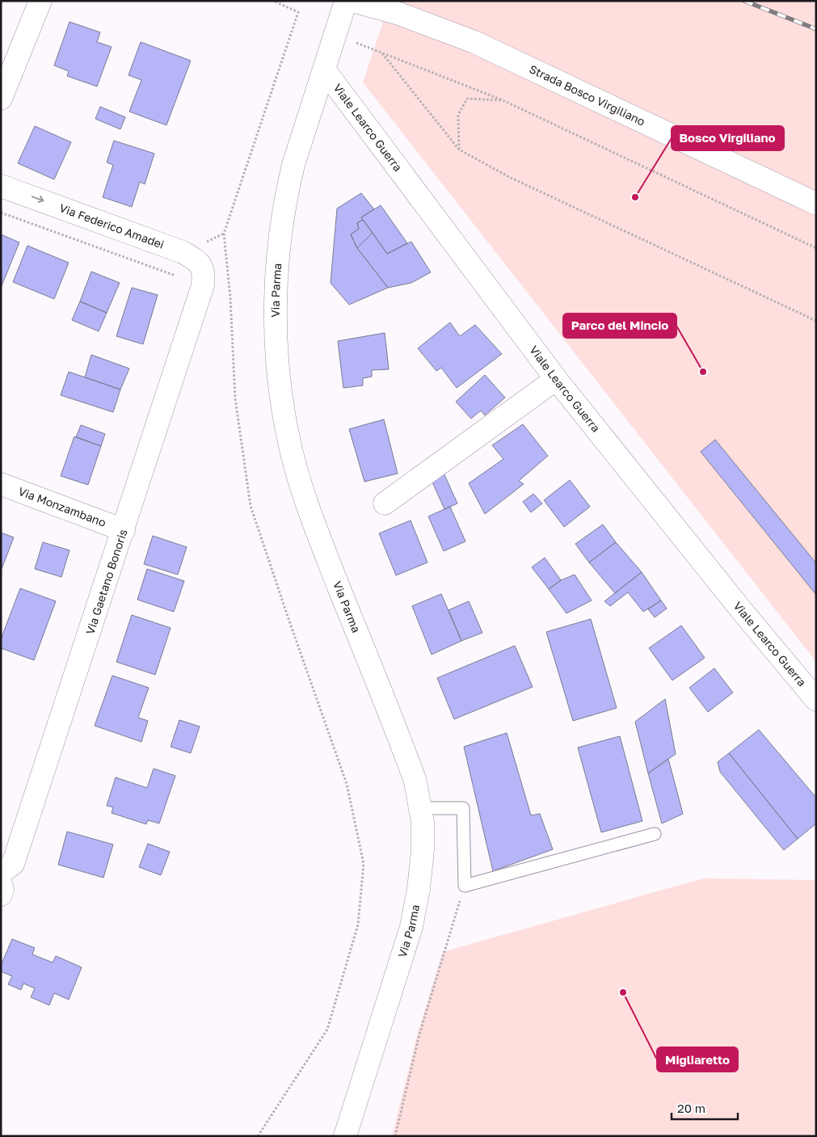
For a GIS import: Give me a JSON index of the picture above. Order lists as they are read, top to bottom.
{
  "streets": {
    "street": [
      "Strada Bosco Virgiliano",
      "Viale Learco Guerra",
      "Via Federico Amadei",
      "Via Parma",
      "Via Monzambano",
      "Via Gaetano Bonoris"
    ]
  },
  "crossings": [
    ["Viale Learco Guerra", "Via Parma"],
    ["Via Federico Amadei", "Via Gaetano Bonoris"],
    ["Via Monzambano", "Via Gaetano Bonoris"]
  ],
  "one_way": ["Via Federico Amadei"],
  "places": ["Bosco Virgiliano", "Parco del Mincio", "Migliaretto"],
  "scale_bar": "20 m"
}
